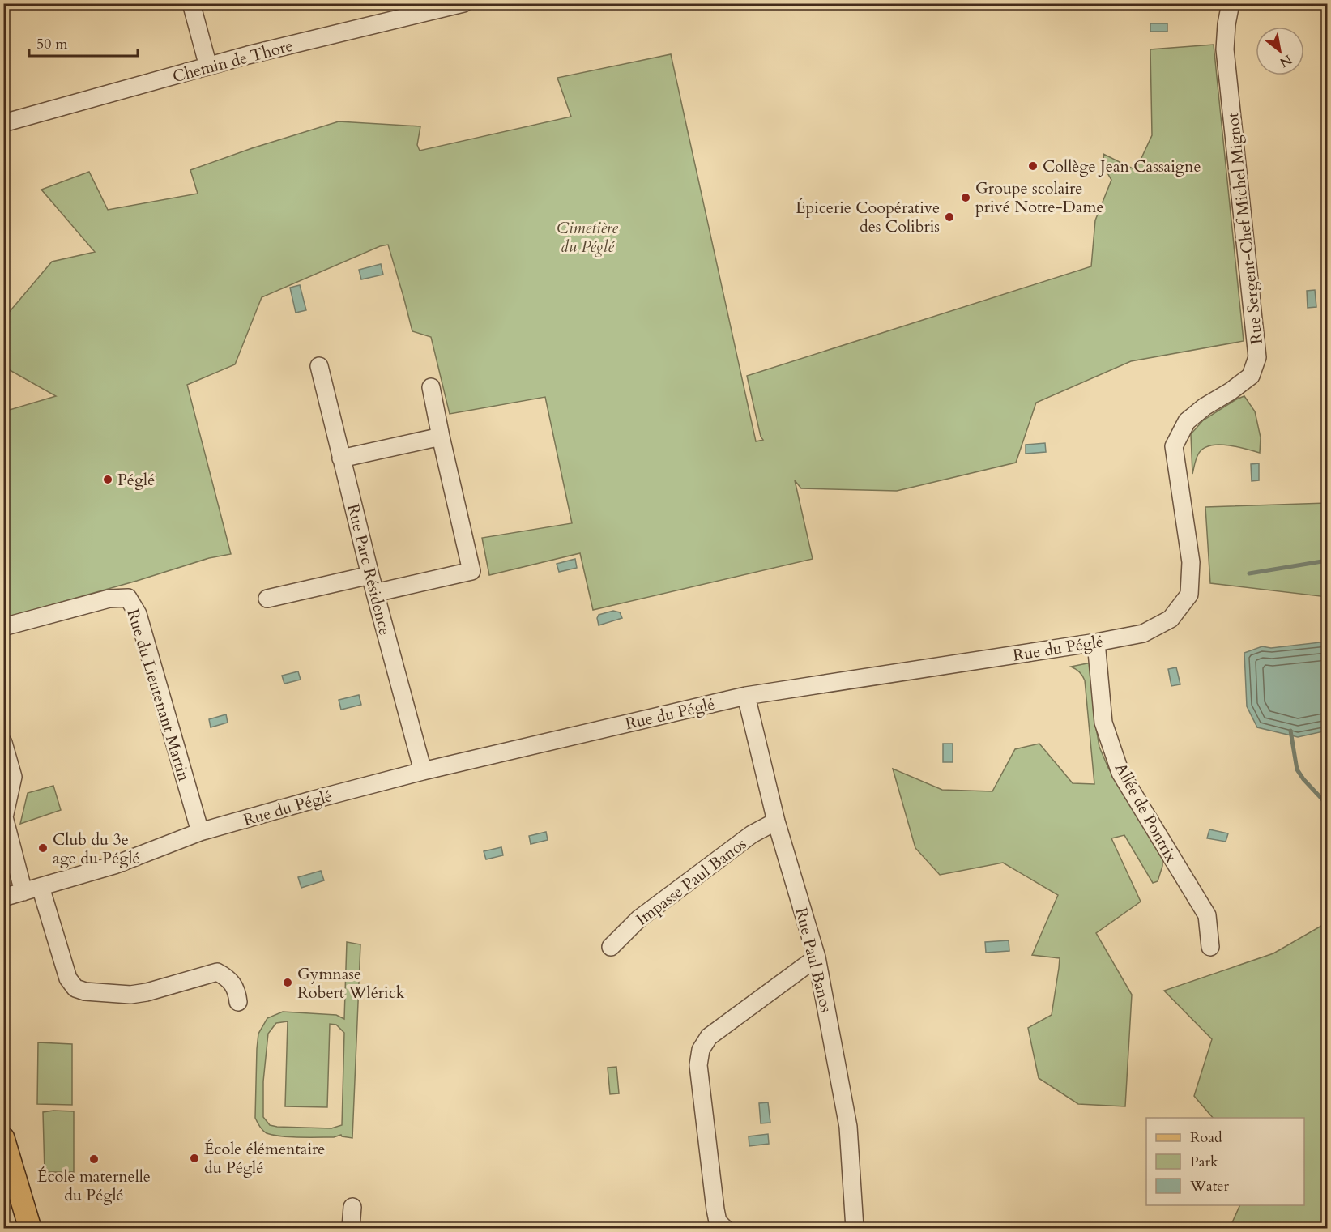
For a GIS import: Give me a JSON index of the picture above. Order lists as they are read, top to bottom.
{
  "streets": {
    "street": [
      "Chemin de Thore",
      "Rue Sergent-Chef Michel Mignot",
      "Rue Parc Résidence",
      "Rue du Péglé",
      "Rue du Lieutenant Martin",
      "Allée de Pontrix",
      "Impasse Paul Banos",
      "Rue Paul Banos"
    ]
  },
  "crossings": [
    ["Rue Sergent-Chef Michel Mignot", "Rue du Péglé"],
    ["Rue Parc Résidence", "Rue du Péglé"],
    ["Rue du Péglé", "Rue du Lieutenant Martin"],
    ["Rue du Péglé", "Allée de Pontrix"],
    ["Rue du Péglé", "Rue Paul Banos"],
    ["Impasse Paul Banos", "Rue Paul Banos"]
  ],
  "parks": ["Cimetière du Péglé"],
  "places": [
    "Collège Jean Cassaigne",
    "Groupe scolaire privé Notre-Dame",
    "Épicerie Coopérative des Colibris",
    "Péglé",
    "Club du 3e age du Péglé",
    "Gymnase Robert Wlérick",
    "École élémentaire du Péglé",
    "École maternelle du Péglé"
  ],
  "legend": ["Road", "Park", "Water"],
  "scale_bar": "50 m",
  "north": "bottom right"
}
